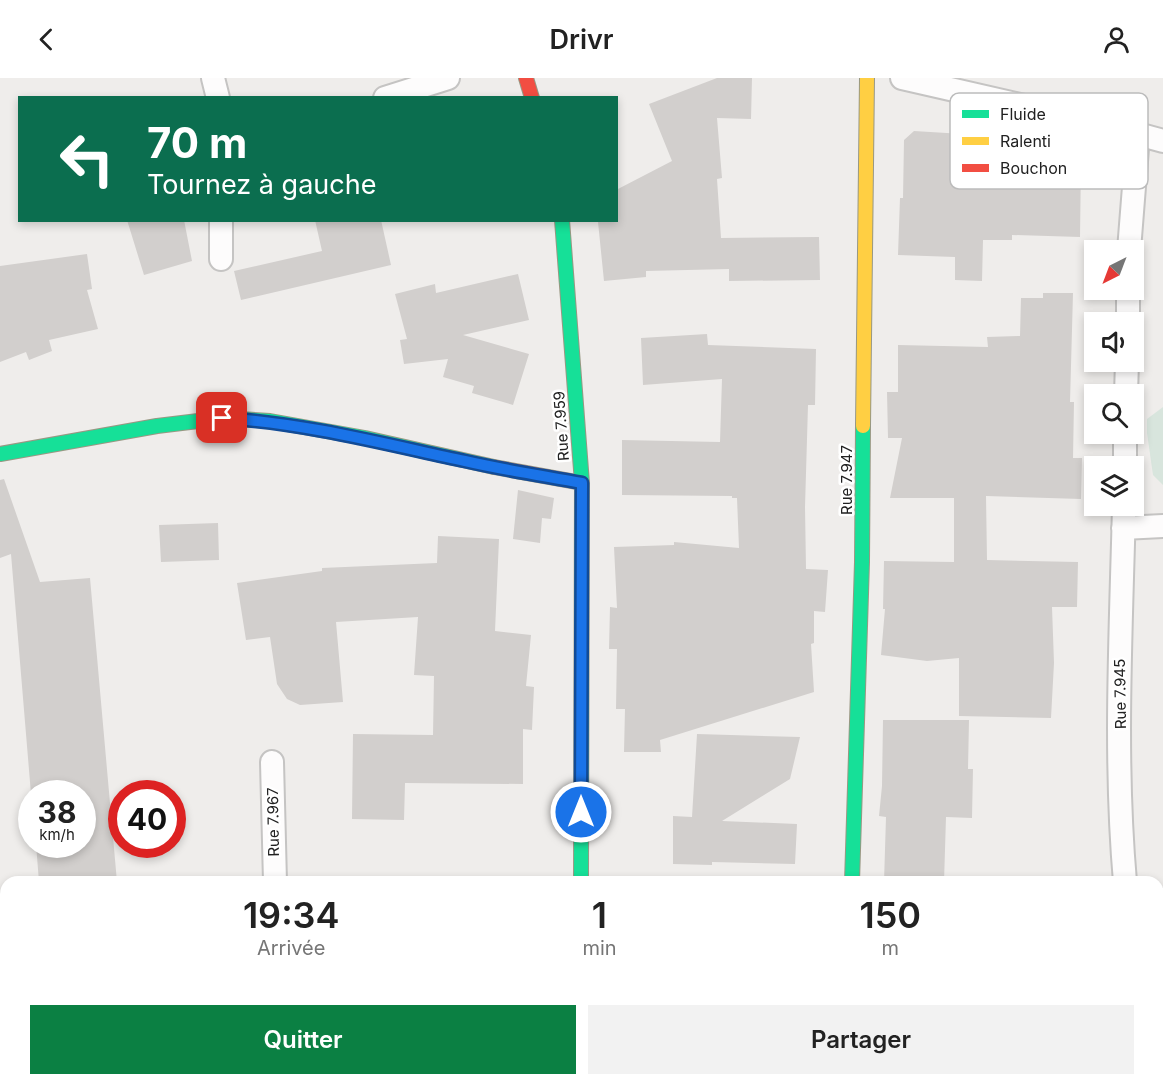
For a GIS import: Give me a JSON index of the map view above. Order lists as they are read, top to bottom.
{
  "streets": {
    "street": [
      "Rue 7.959",
      "Rue 7.947",
      "Rue 7.945",
      "Rue 7.967"
    ]
  },
  "legend": ["Fluide", "Ralenti", "Bouchon"],
  "north": "bottom left",
  "page": {
    "header": "Drivr",
    "turn": ["70 m", "Tournez à gauche"],
    "speed": "38 km/h",
    "limit": "40",
    "eta": [
      "19:34",
      "Arrivée",
      "1",
      "min",
      "150",
      "m"
    ],
    "buttons": ["Quitter", "Partager"]
  }
}
